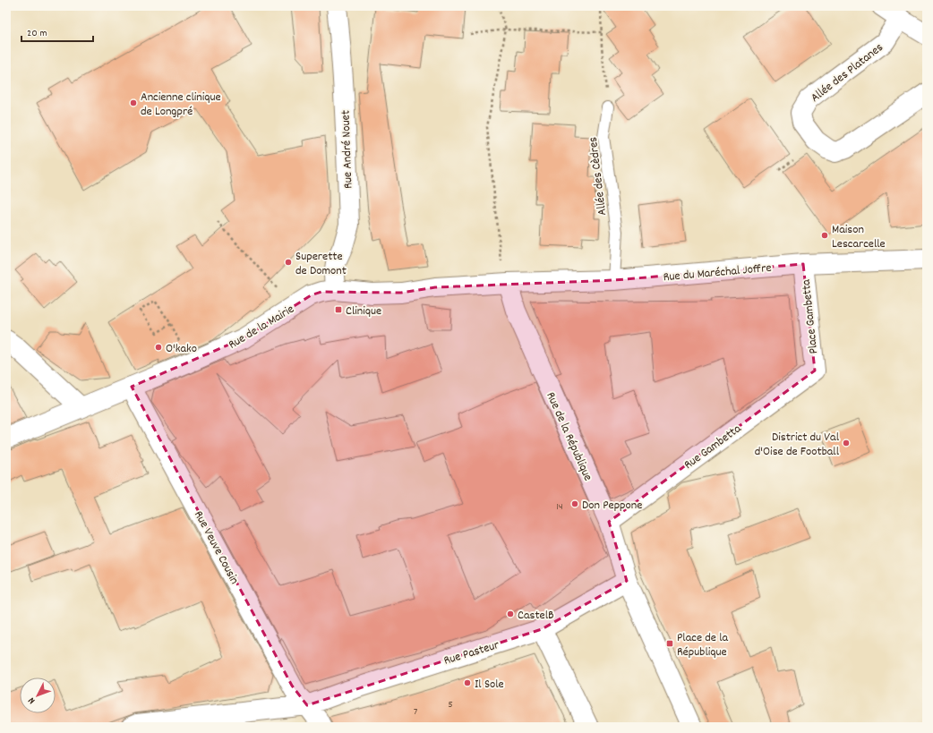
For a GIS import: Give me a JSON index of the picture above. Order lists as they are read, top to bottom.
{
  "streets": {
    "street": [
      "Allée des Platanes",
      "Rue André Nouet",
      "Rue du Maréchal Joffre",
      "Place Gambetta",
      "Rue de la Mairie",
      "Rue de la République",
      "Rue Gambetta",
      "Rue Veuve Cousin",
      "Rue Pasteur"
    ],
    "lane": ["Allée des Cèdres"]
  },
  "crossings": [
    ["Rue André Nouet", "Rue de la Mairie"],
    ["Allée des Cèdres", "Rue du Maréchal Joffre"],
    ["Rue du Maréchal Joffre", "Place Gambetta"],
    ["Rue du Maréchal Joffre", "Rue de la Mairie"],
    ["Rue du Maréchal Joffre", "Rue de la République"],
    ["Place Gambetta", "Rue Gambetta"],
    ["Rue de la Mairie", "Rue de la République"],
    ["Rue de la Mairie", "Rue Veuve Cousin"],
    ["Rue de la République", "Rue Gambetta"],
    ["Rue de la République", "Rue Pasteur"],
    ["Rue Veuve Cousin", "Rue Pasteur"]
  ],
  "places": {
    "other": [
      "Ancienne clinique de Longpré",
      "Maison Lescarcelle",
      "Superette de Domont",
      "O'kako",
      "District du Val d'Oise de Football",
      "Don Peppone",
      "CastelB",
      "Il Sole"
    ],
    "transit": ["Clinique", "Place de la République"]
  },
  "house_numbers": ["14", "5", "7"],
  "scale_bar": "20 m",
  "north": "bottom left"
}
